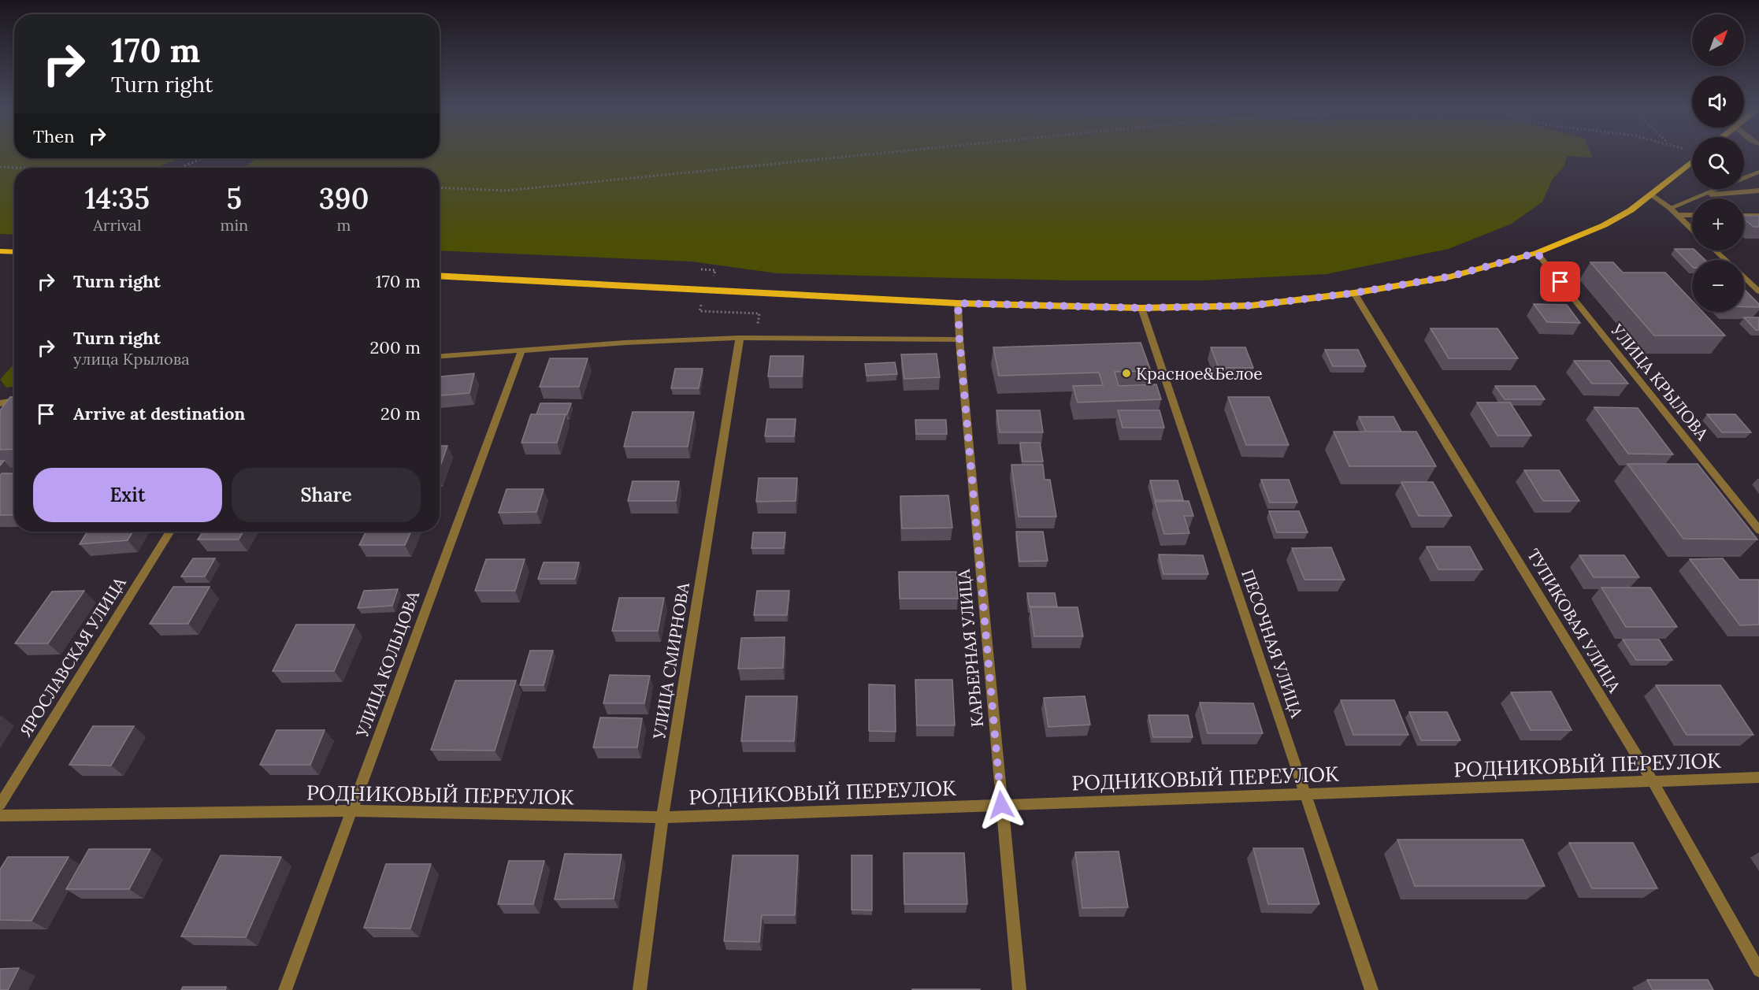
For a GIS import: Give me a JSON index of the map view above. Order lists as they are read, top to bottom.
{
  "streets": {
    "street": [
      "УЛИЦА КРЫЛОВА",
      "ТУПИКОВАЯ УЛИЦА",
      "ПЕСОЧНАЯ УЛИЦА",
      "КАРЬЕРНАЯ УЛИЦА",
      "ЯРОСЛАВСКАЯ УЛИЦА",
      "УЛИЦА СМИРНОВА",
      "УЛИЦА КОЛЬЦОВА",
      "РОДНИКОВЫЙ ПЕРЕУЛОК"
    ]
  },
  "crossings": [
    ["ТУПИКОВАЯ УЛИЦА", "РОДНИКОВЫЙ ПЕРЕУЛОК"],
    ["ПЕСОЧНАЯ УЛИЦА", "РОДНИКОВЫЙ ПЕРЕУЛОК"],
    ["КАРЬЕРНАЯ УЛИЦА", "РОДНИКОВЫЙ ПЕРЕУЛОК"],
    ["УЛИЦА СМИРНОВА", "РОДНИКОВЫЙ ПЕРЕУЛОК"],
    ["УЛИЦА КОЛЬЦОВА", "РОДНИКОВЫЙ ПЕРЕУЛОК"]
  ],
  "places": ["Красное&Белое"],
  "north": "top right",
  "page": {
    "map_buttons": ["+", "−"],
    "turn": ["170 m", "Turn right"],
    "then": "Then",
    "eta": [
      "14:35",
      "Arrival",
      "5",
      "min",
      "390",
      "m"
    ],
    "list": [
      {
        "name": "Turn right",
        "value": "170 m"
      },
      {
        "name": "Turn right",
        "note": "улица Крылова",
        "value": "200 m"
      },
      {
        "name": "Arrive at destination",
        "value": "20 m"
      }
    ],
    "buttons": ["Exit", "Share"]
  }
}
